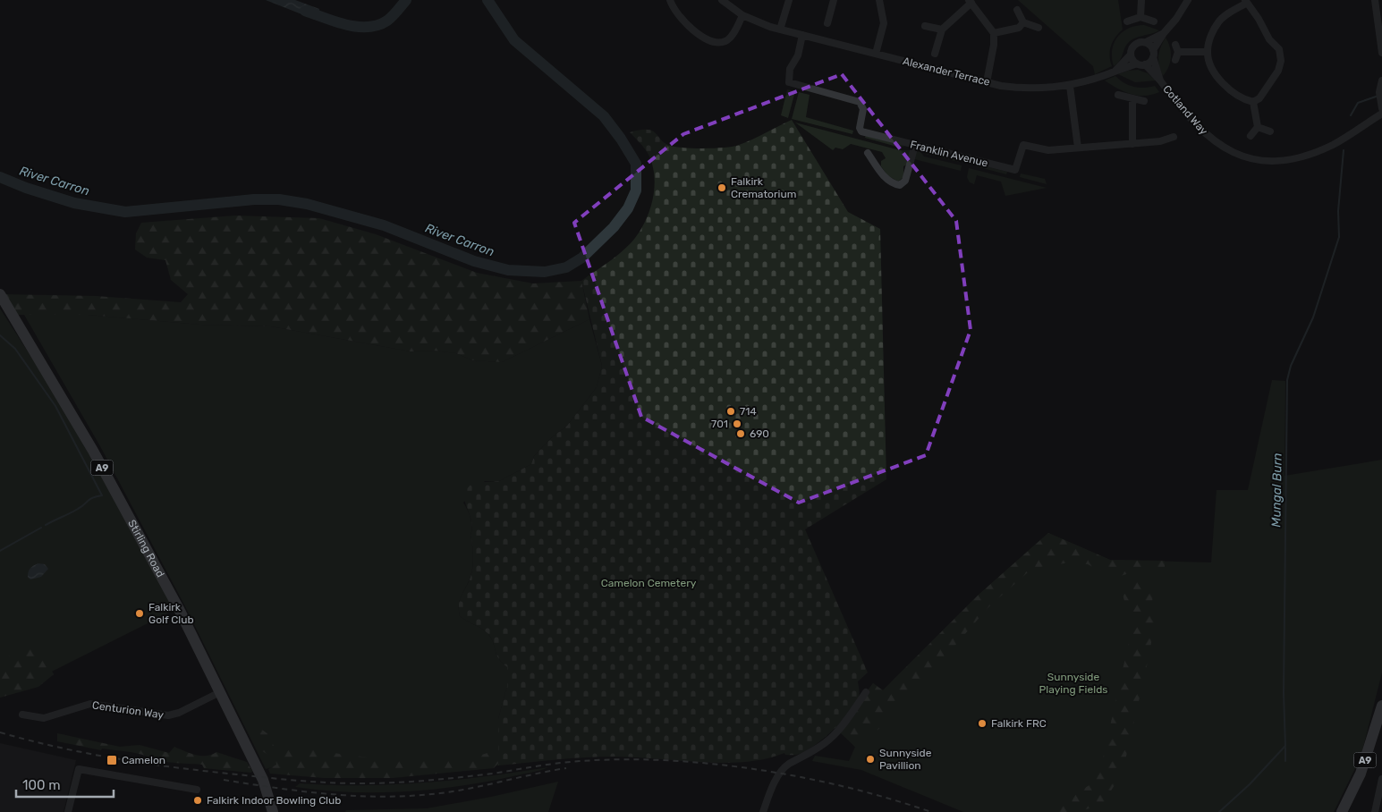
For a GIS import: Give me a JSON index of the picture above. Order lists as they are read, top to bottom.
{
  "streets": {
    "main road": ["A9", "Stirling Road"],
    "street": [
      "Alexander Terrace",
      "Cotland Way",
      "Franklin Avenue",
      "Centurion Way"
    ]
  },
  "crossings": [
    ["Alexander Terrace", "Cotland Way"],
    ["Alexander Terrace", "Franklin Avenue"],
    ["Stirling Road", "Centurion Way"]
  ],
  "water": ["River Carron", "Mungal Burn"],
  "parks": ["Camelon Cemetery", "Sunnyside Playing Fields"],
  "places": {
    "other": [
      "Falkirk Crematorium",
      "714",
      "701",
      "690",
      "Falkirk Golf Club",
      "Falkirk FRC",
      "Sunnyside Pavillion",
      "Falkirk Indoor Bowling Club"
    ],
    "transit": ["Camelon"]
  },
  "scale_bar": "100 m"
}
